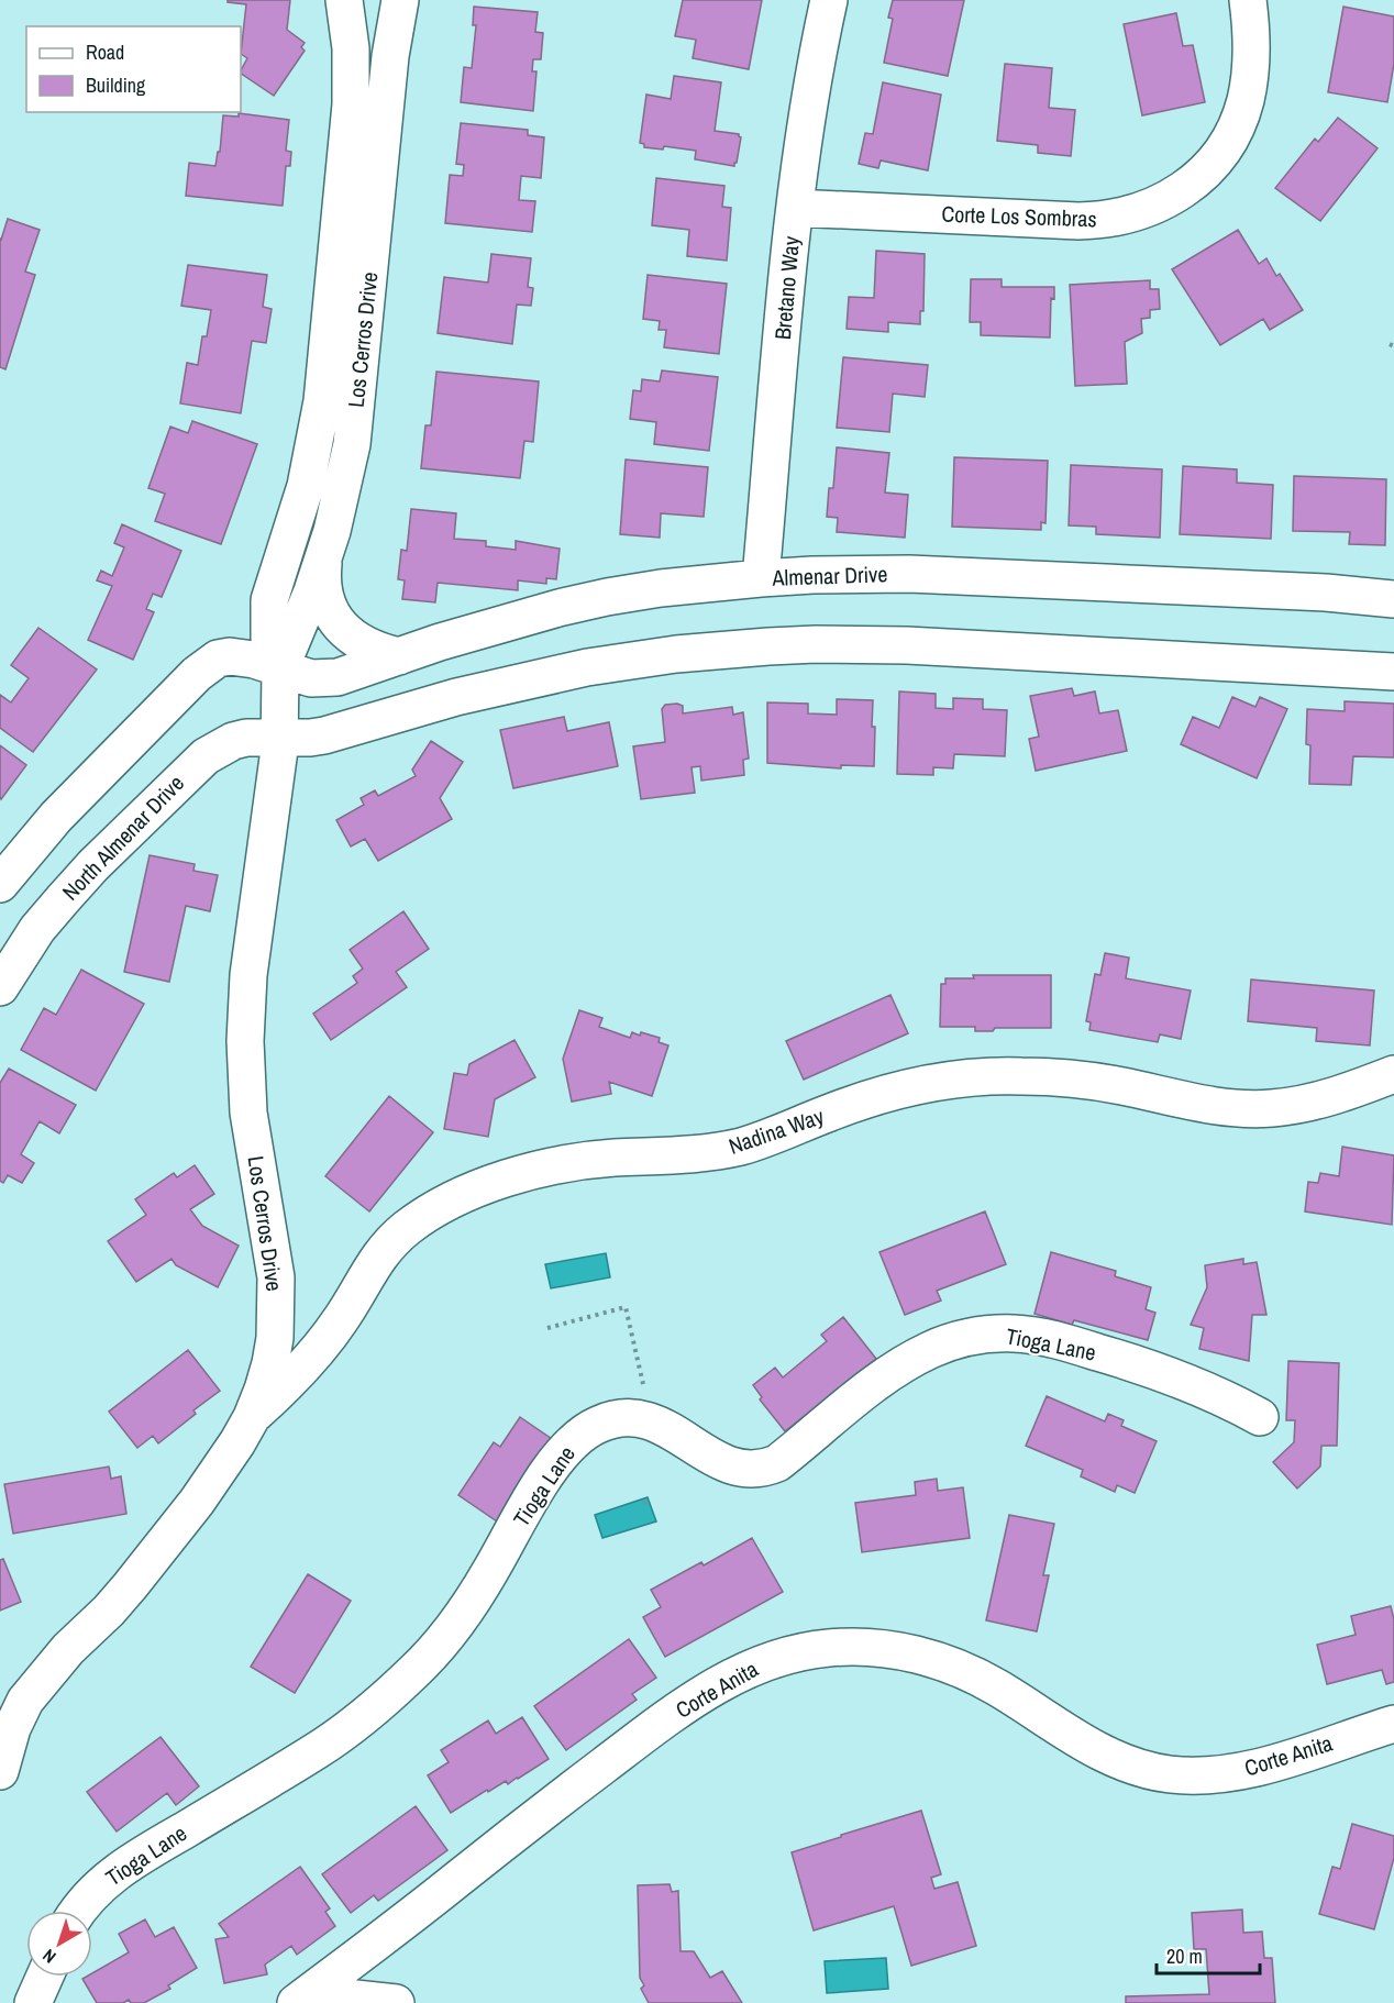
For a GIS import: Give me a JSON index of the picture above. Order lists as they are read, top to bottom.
{
  "streets": {
    "street": [
      "Corte Los Sombras",
      "Bretano Way",
      "Los Cerros Drive",
      "Almenar Drive",
      "North Almenar Drive",
      "Nadina Way",
      "Tioga Lane",
      "Corte Anita"
    ]
  },
  "crossings": [
    ["Corte Los Sombras", "Bretano Way"],
    ["Bretano Way", "Almenar Drive"],
    ["Los Cerros Drive", "Almenar Drive"],
    ["Los Cerros Drive", "North Almenar Drive"],
    ["Los Cerros Drive", "Nadina Way"]
  ],
  "legend": ["Road", "Building"],
  "scale_bar": "20 m",
  "north": "bottom left"
}
